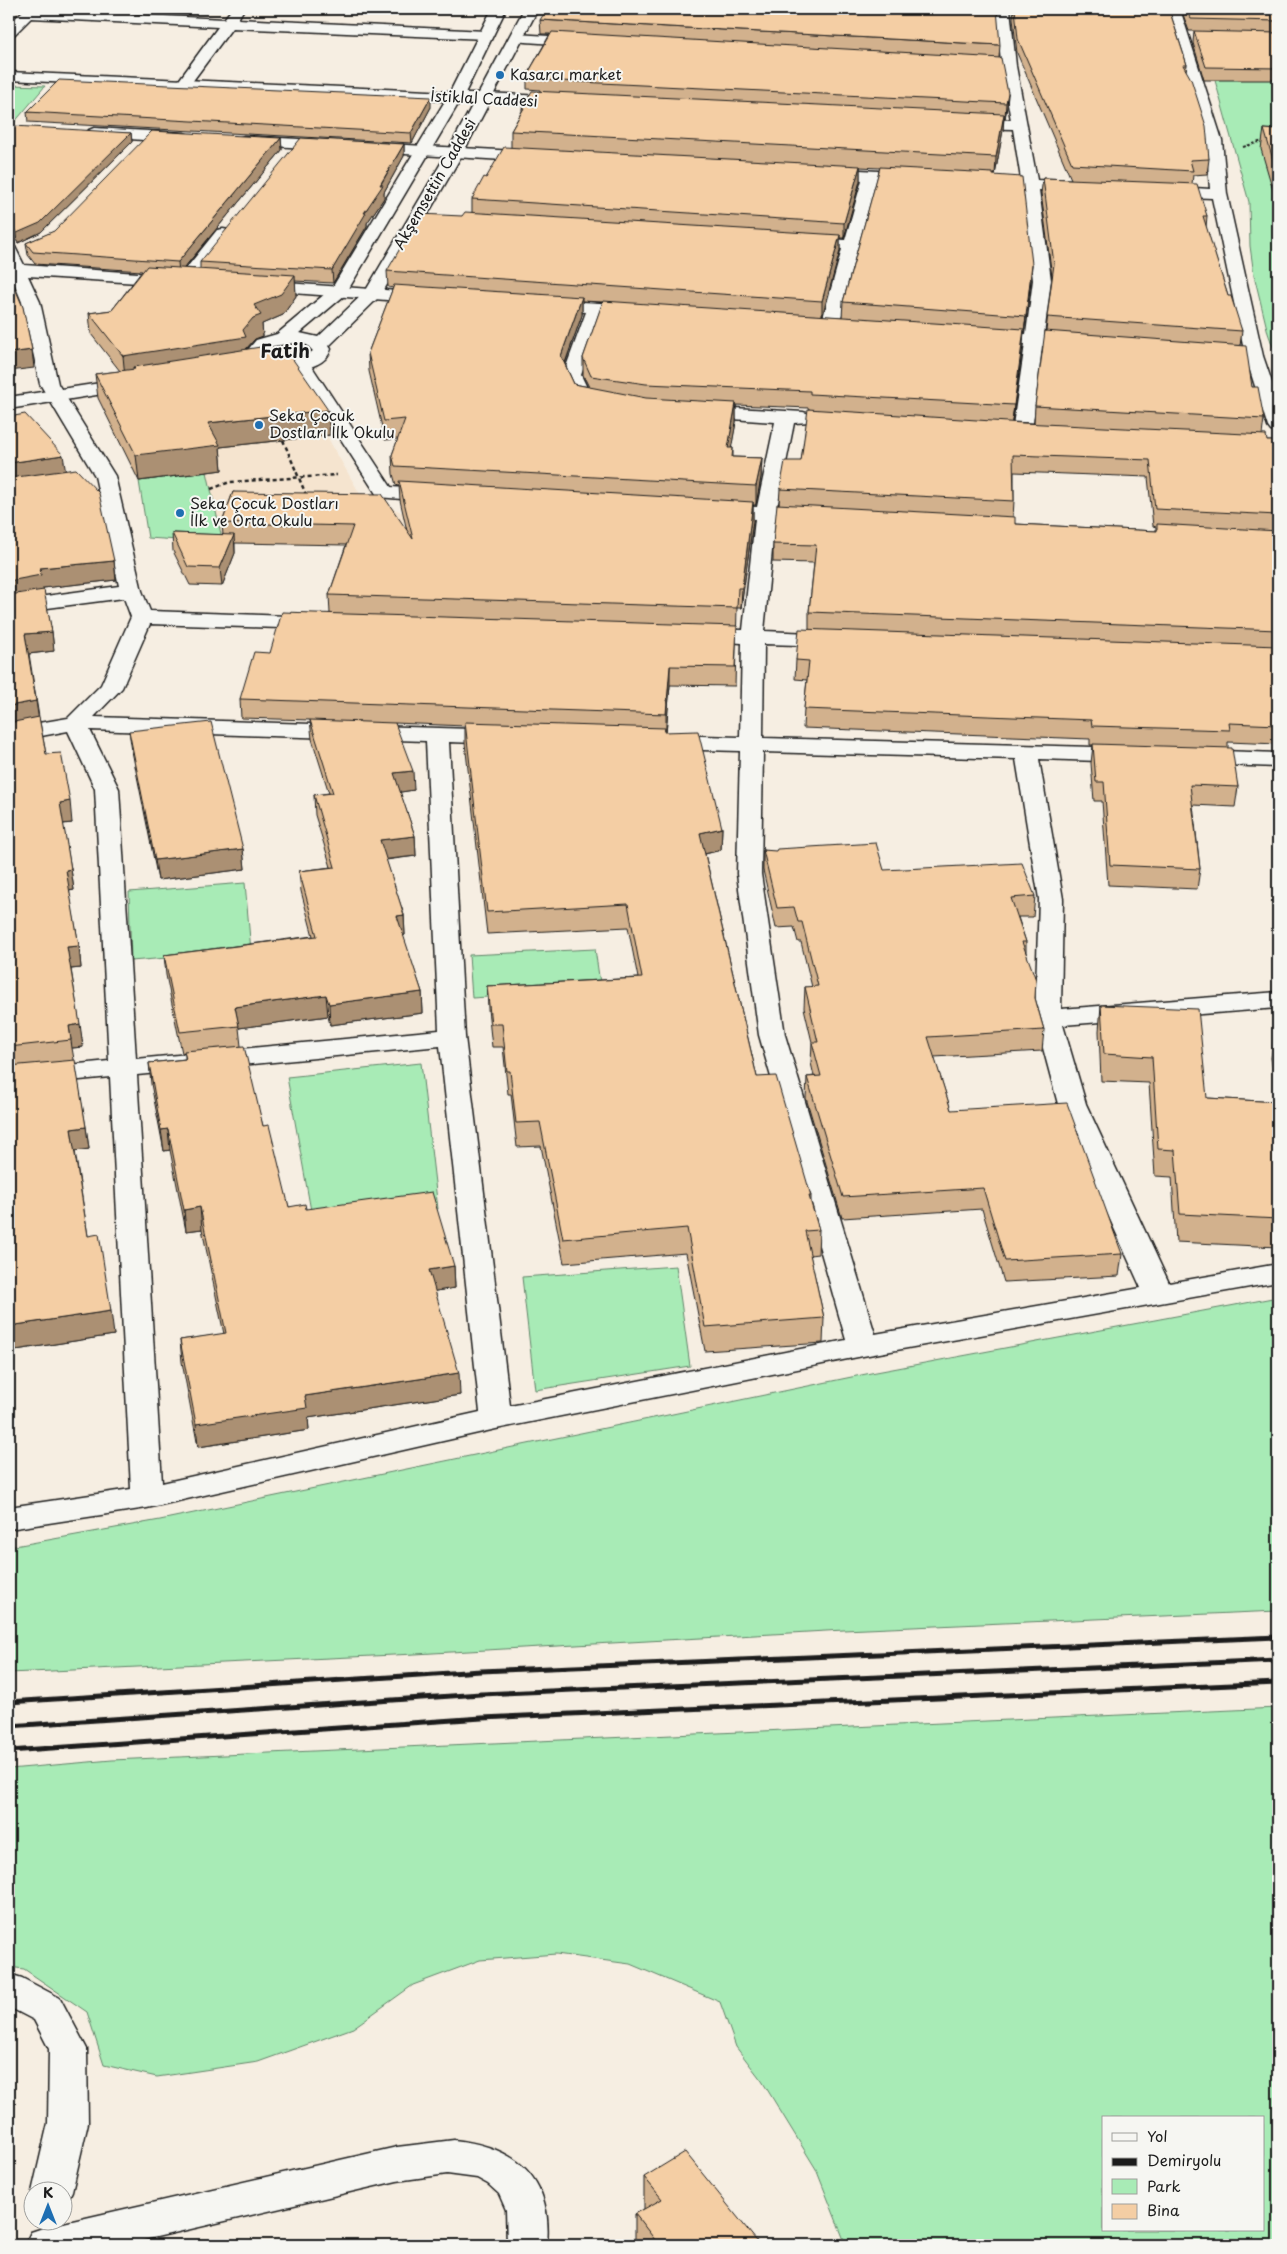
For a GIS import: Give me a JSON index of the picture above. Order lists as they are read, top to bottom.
{
  "streets": {
    "street": ["İstiklal Caddesi", "Akşemsettin Caddesi"]
  },
  "crossings": [
    ["İstiklal Caddesi", "Akşemsettin Caddesi"]
  ],
  "districts": ["Fatih"],
  "places": ["Kasarcı market", "Seka Çocuk Dostları İlk Okulu", "Seka Çocuk Dostları İlk ve Orta Okulu"],
  "legend": [
    "Yol",
    "Demiryolu",
    "Park",
    "Bina"
  ],
  "north": "top"
}
